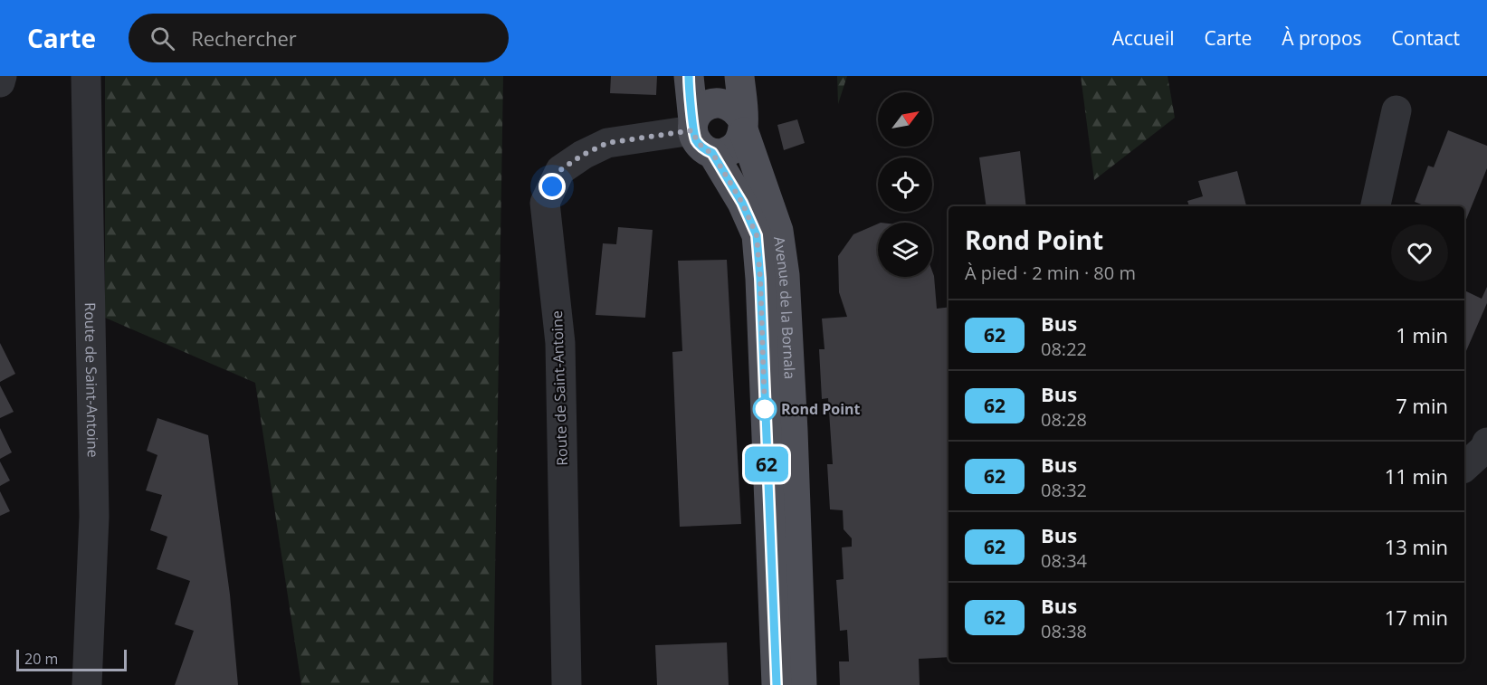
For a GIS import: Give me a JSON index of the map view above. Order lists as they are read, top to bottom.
{
  "streets": {
    "main road": ["Avenue de la Bornala"],
    "street": ["Route de Saint-Antoine"]
  },
  "crossings": [
    ["Avenue de la Bornala", "Route de Saint-Antoine"]
  ],
  "places": ["Rond Point"],
  "lines": ["bus line 62"],
  "scale_bar": "20 m",
  "north": "top right",
  "page": {
    "header": "Carte",
    "search": "Rechercher",
    "nav": [
      "Accueil",
      "Carte",
      "À propos",
      "Contact"
    ],
    "on_map": "62",
    "heading": ["Rond Point", "À pied · 2 min · 80 m"],
    "list": [
      {
        "mark": "62",
        "name": "Bus",
        "note": "08:22",
        "value": "1 min"
      },
      {
        "mark": "62",
        "name": "Bus",
        "note": "08:28",
        "value": "7 min"
      },
      {
        "mark": "62",
        "name": "Bus",
        "note": "08:32",
        "value": "11 min"
      },
      {
        "mark": "62",
        "name": "Bus",
        "note": "08:34",
        "value": "13 min"
      },
      {
        "mark": "62",
        "name": "Bus",
        "note": "08:38",
        "value": "17 min"
      }
    ],
    "scale": "20 m"
  }
}
